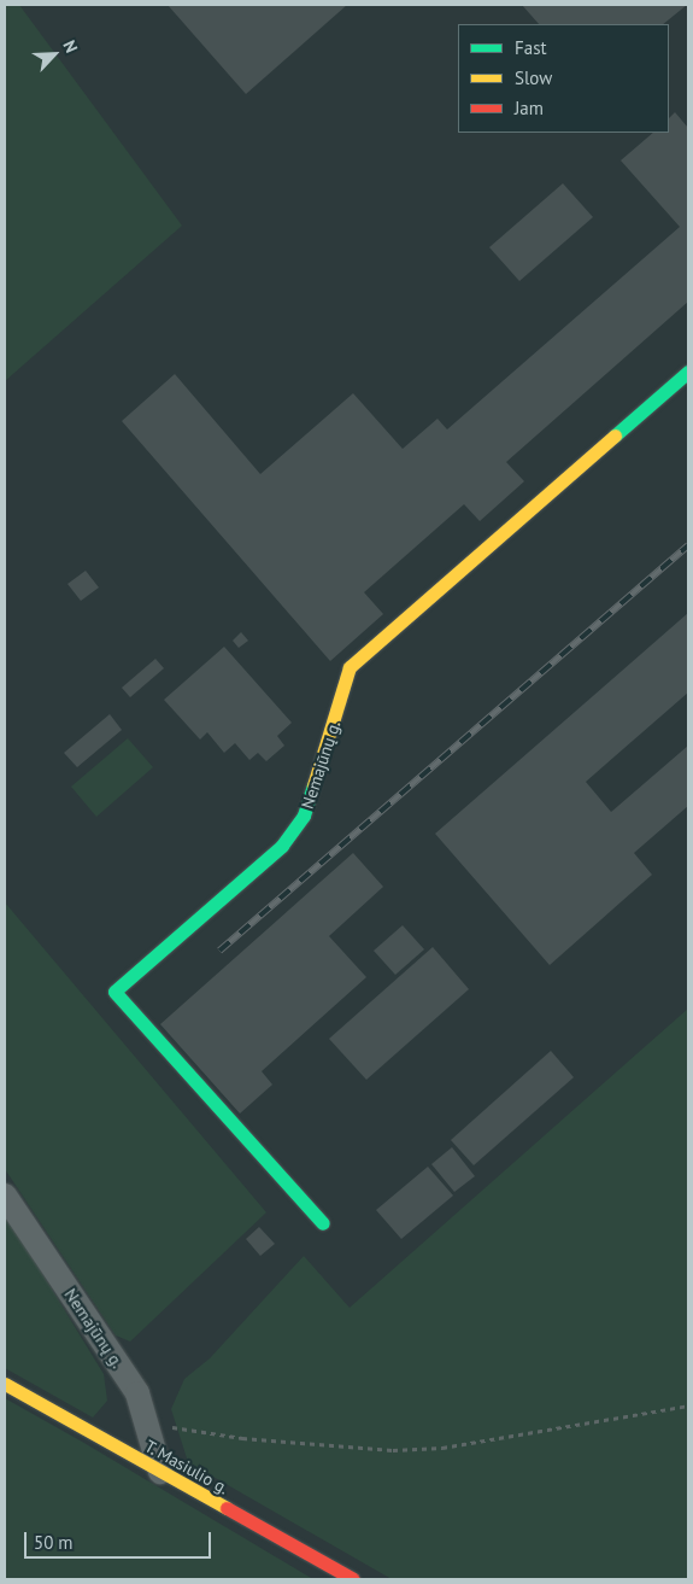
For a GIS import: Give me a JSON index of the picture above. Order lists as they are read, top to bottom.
{
  "streets": {
    "street": ["Nemajūnų g.", "T. Masiulio g."]
  },
  "crossings": [
    ["Nemajūnų g.", "T. Masiulio g."]
  ],
  "legend": ["Fast", "Slow", "Jam"],
  "scale_bar": "50 m",
  "north": "top right"
}
